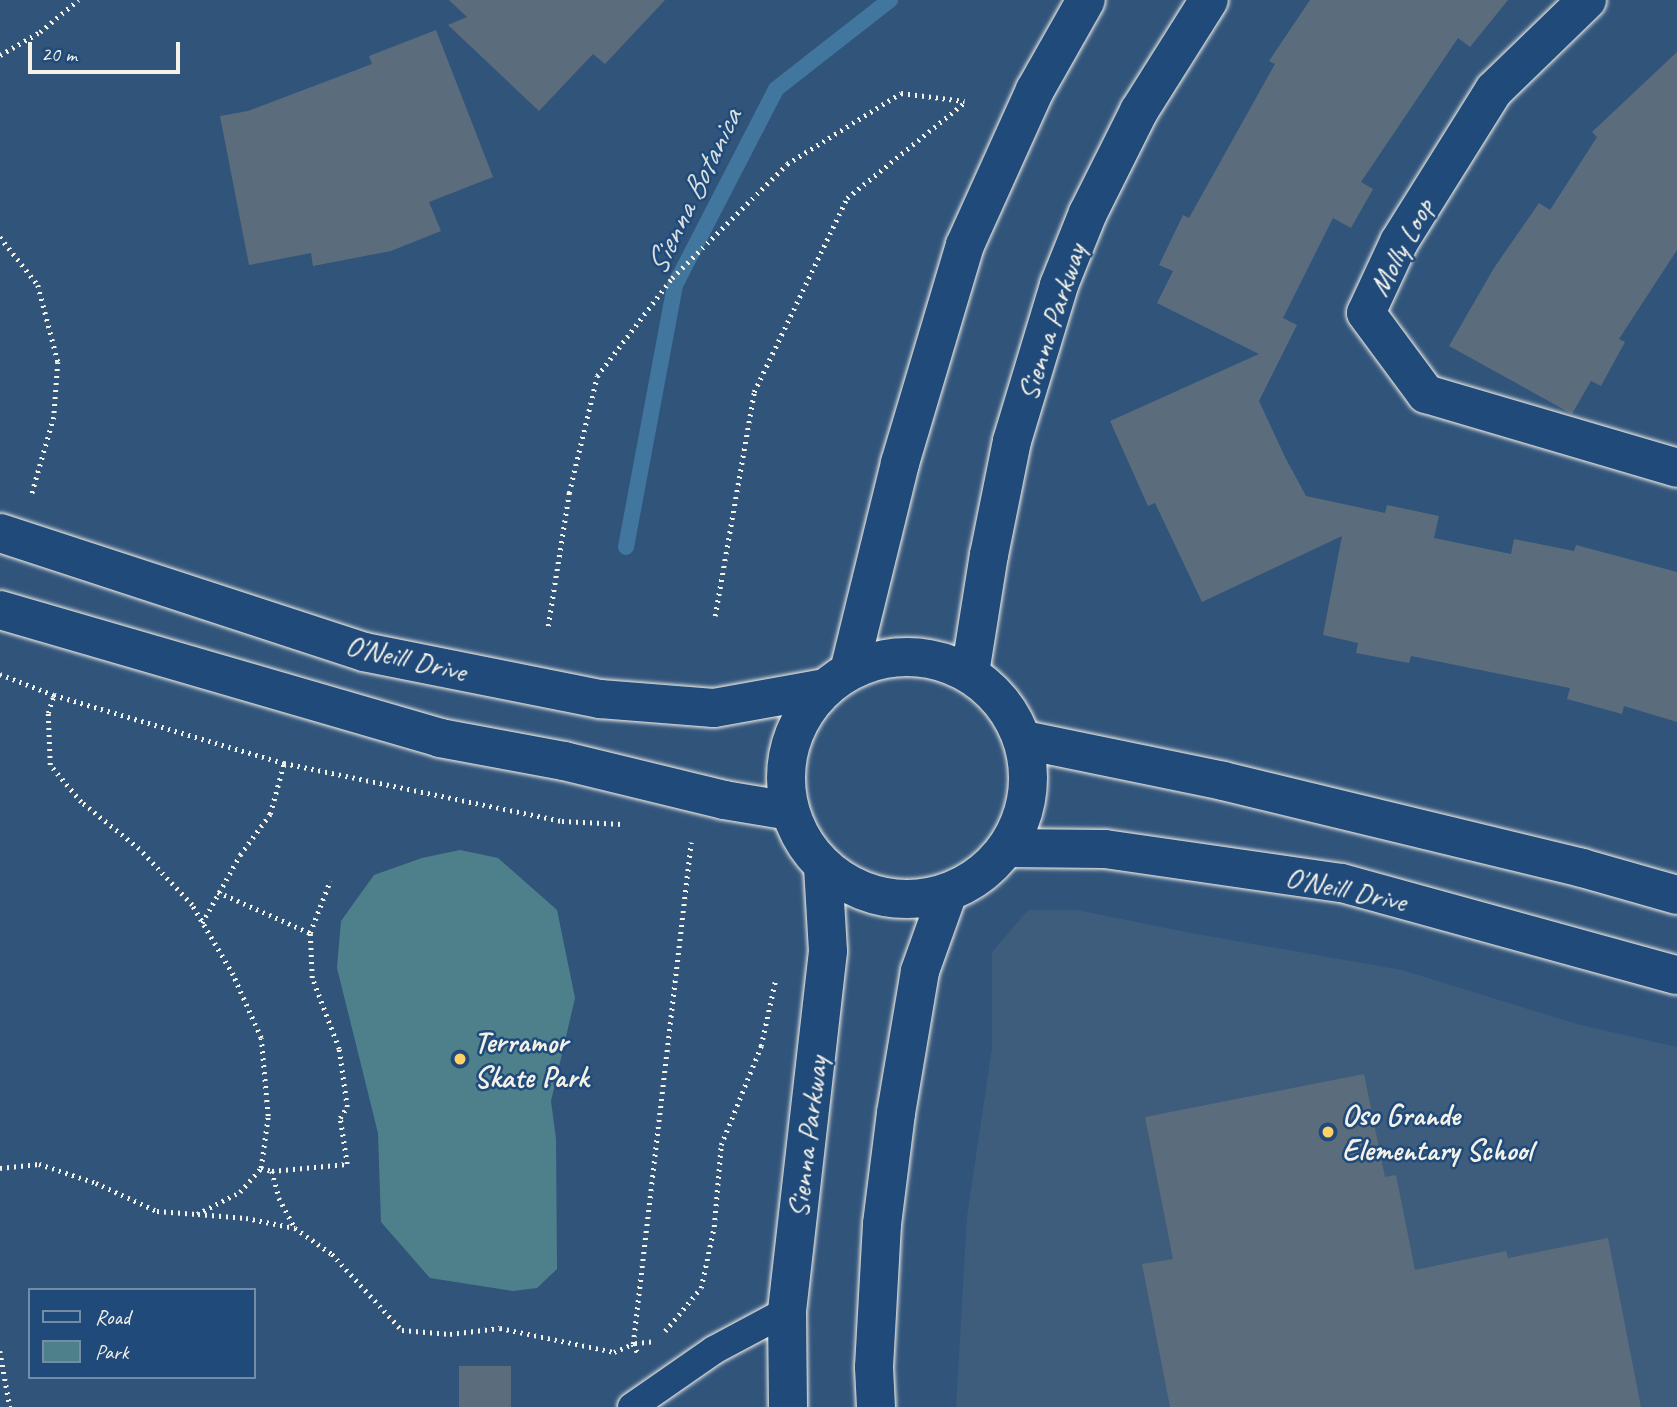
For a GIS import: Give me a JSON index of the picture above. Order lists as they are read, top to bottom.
{
  "streets": {
    "main road": ["Molly Loop", "Sienna Parkway", "O'Neill Drive"]
  },
  "crossings": [
    ["Sienna Parkway", "O'Neill Drive"]
  ],
  "water": ["Sienna Botanica"],
  "places": ["Terramor Skate Park", "Oso Grande Elementary School"],
  "legend": ["Road", "Park"],
  "scale_bar": "20 m"
}
